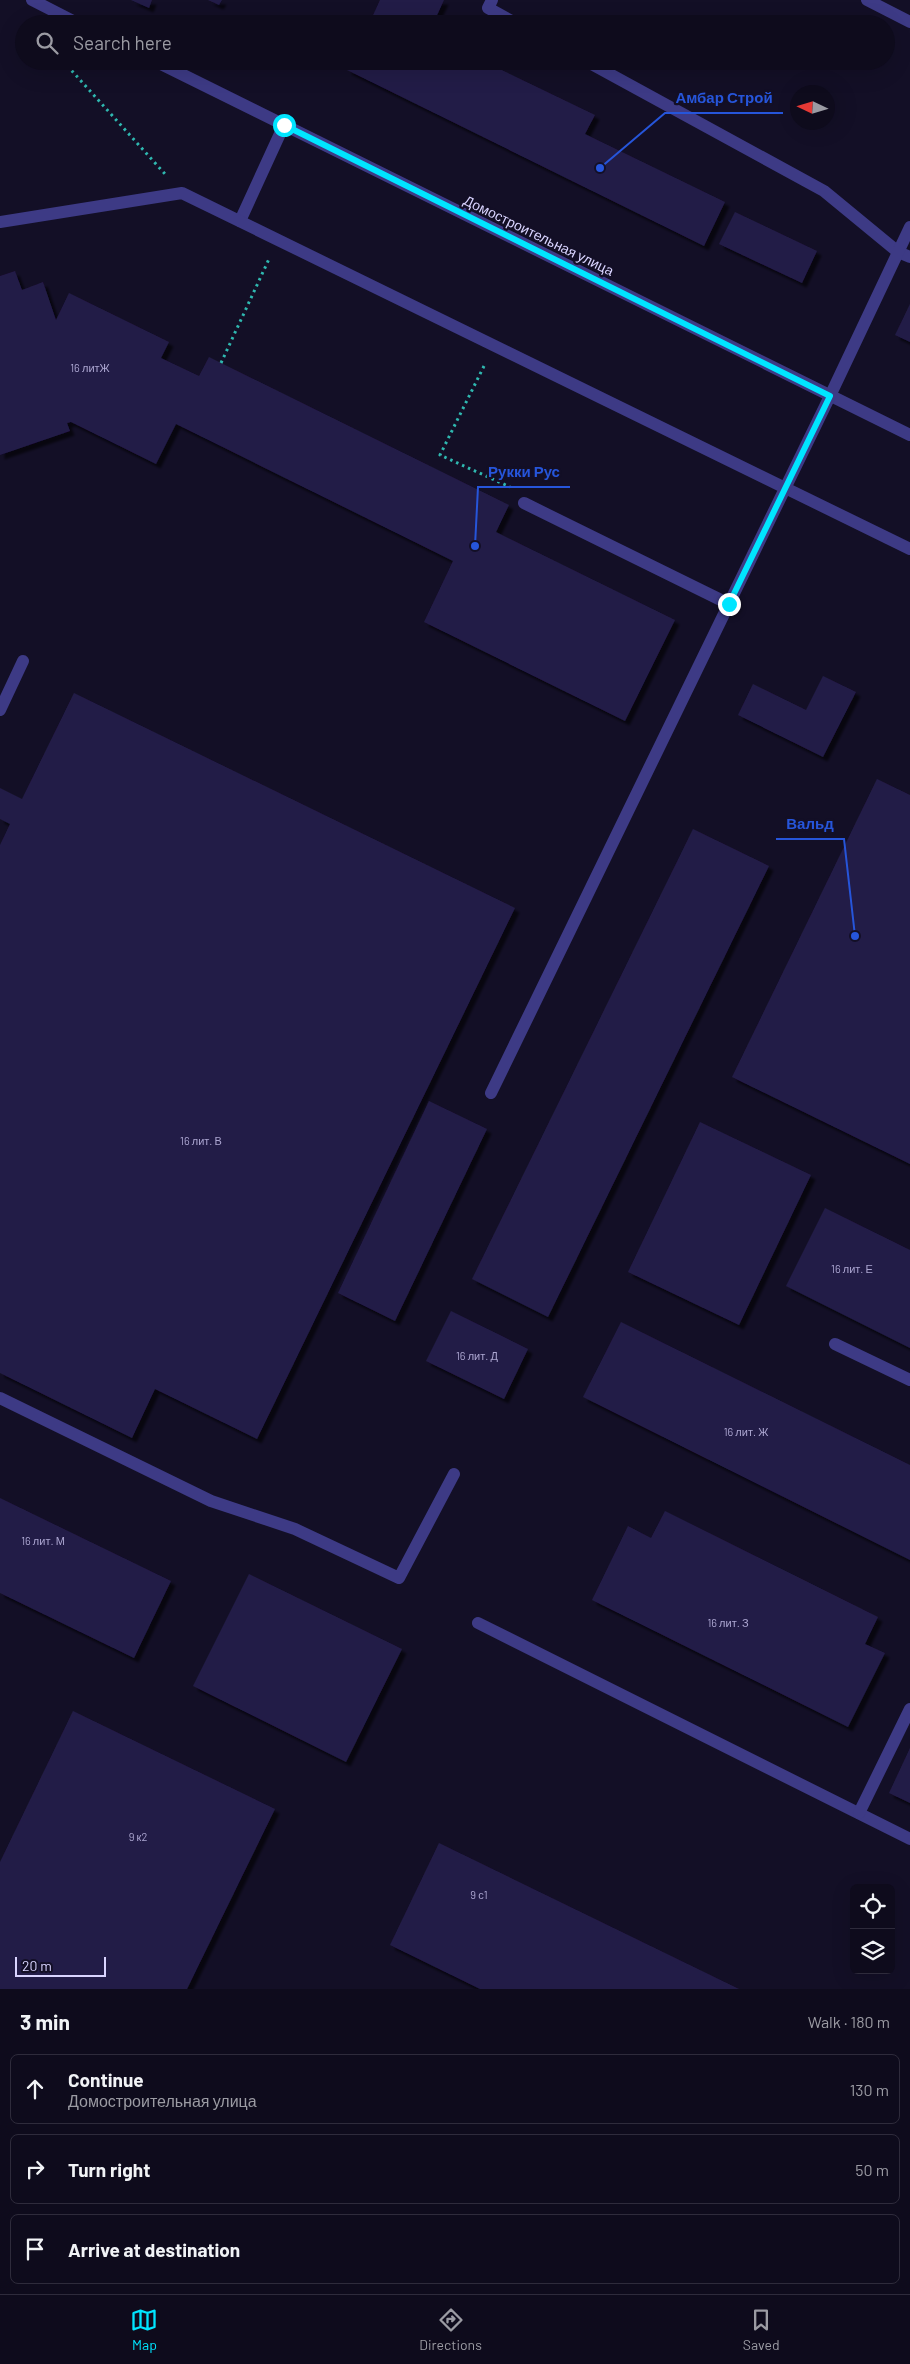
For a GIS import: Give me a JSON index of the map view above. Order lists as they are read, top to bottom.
{
  "streets": {
    "street": ["Домостроительная улица"]
  },
  "places": ["Амбар Строй", "Рукки Рус", "Вальд"],
  "house_numbers": [
    "16 литЖ",
    "16 лит. В",
    "16 лит. Е",
    "16 лит. Д",
    "16 лит. Ж",
    "16 лит. М",
    "16 лит. З",
    "9 к2",
    "9 с1"
  ],
  "scale_bar": "20 m",
  "north": "left",
  "page": {
    "search": "Search here",
    "scale": "20 m",
    "heading": ["3 min", "Walk · 180 m"],
    "list": [
      ["Continue", "Домостроительная улица", "130 m"],
      ["Turn right", "50 m"],
      "Arrive at destination"
    ],
    "nav": ["Map", "Directions", "Saved"]
  }
}
